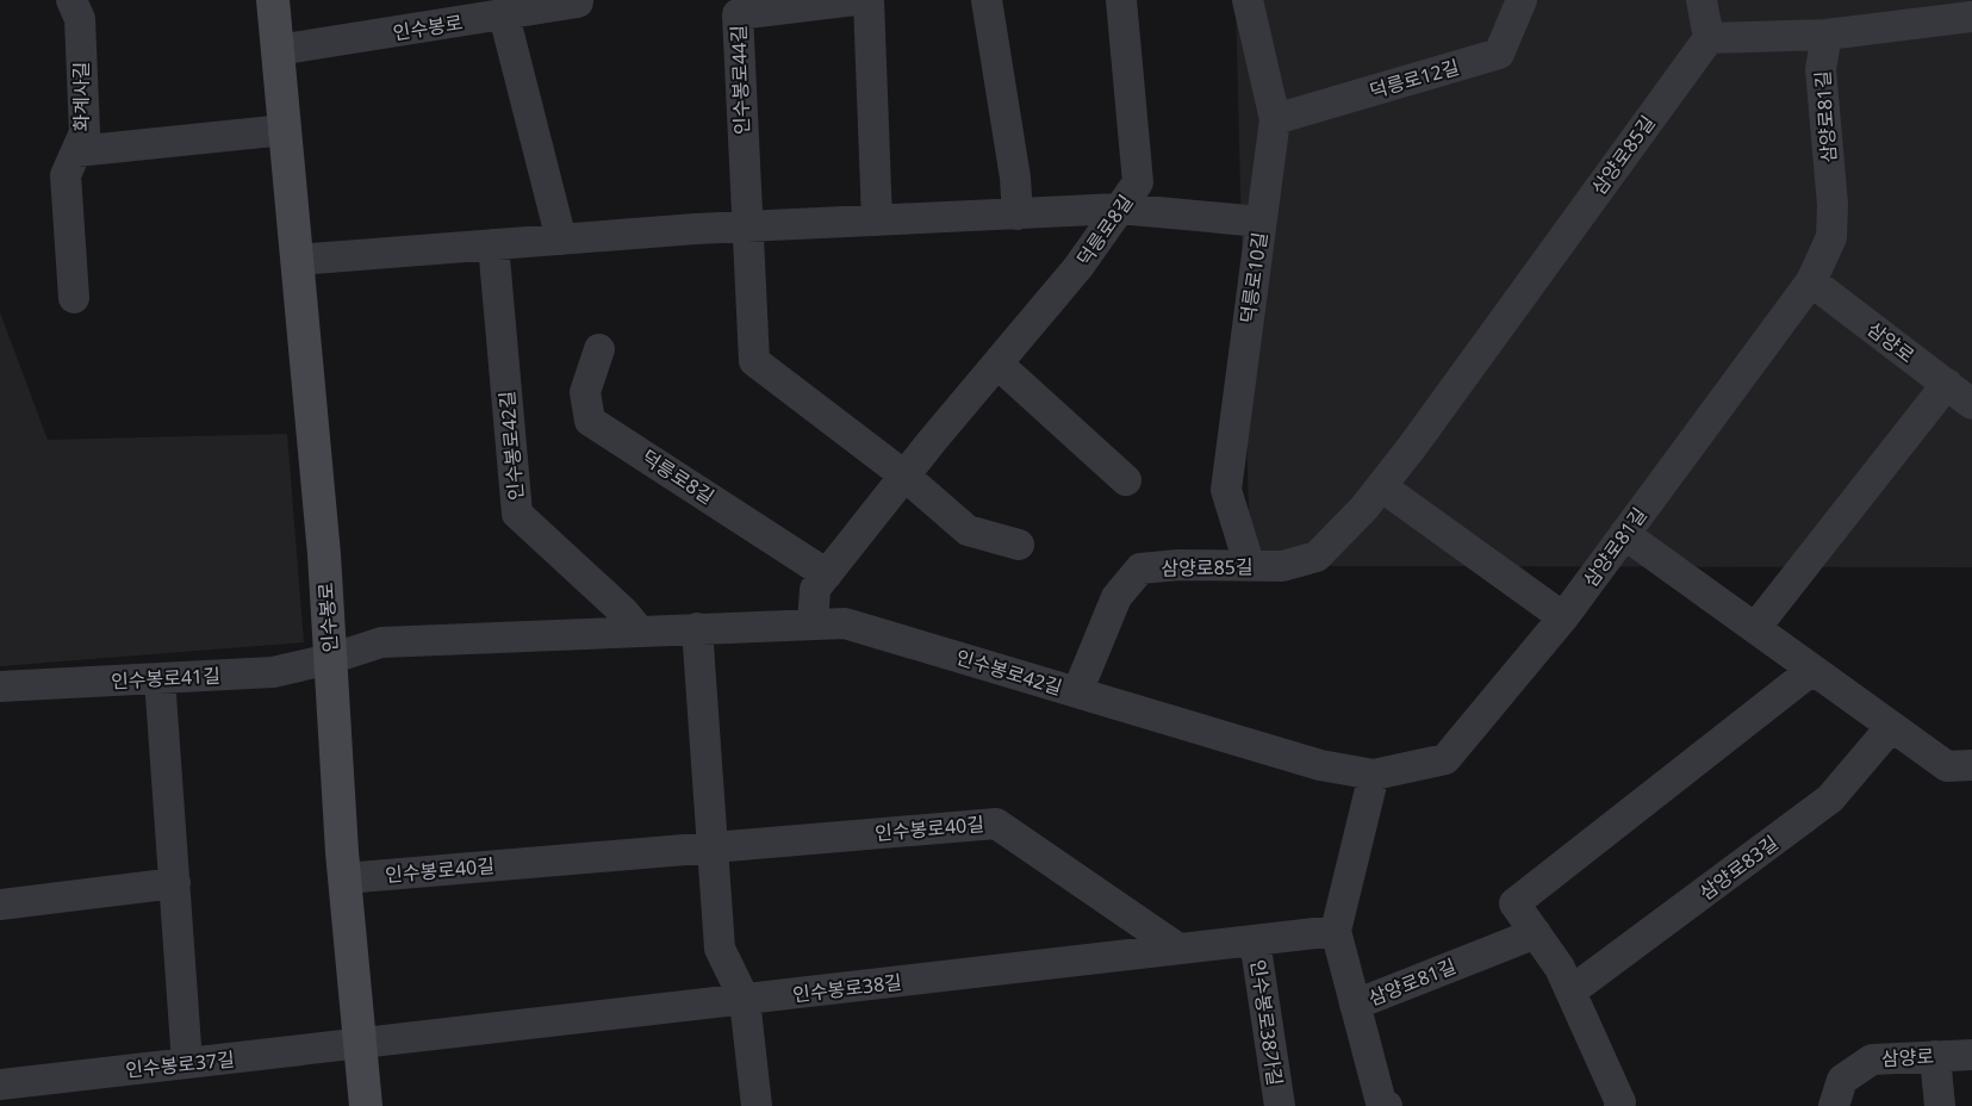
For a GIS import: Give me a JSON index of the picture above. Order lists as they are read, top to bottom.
{
  "streets": {
    "main road": ["인수봉로"],
    "street": [
      "덕릉로12길",
      "인수봉로44길",
      "화계사길",
      "삼양로81길",
      "삼양로85길",
      "덕릉로8길",
      "덕릉로10길",
      "삼양로",
      "인수봉로42길",
      "인수봉로41길",
      "인수봉로40길",
      "삼양로83길",
      "인수봉로38길",
      "인수봉로38가길",
      "인수봉로37길"
    ]
  },
  "crossings": [
    ["인수봉로", "인수봉로42길"],
    ["인수봉로", "인수봉로41길"],
    ["인수봉로", "인수봉로40길"],
    ["인수봉로", "인수봉로38길"],
    ["인수봉로", "인수봉로37길"],
    ["덕릉로12길", "덕릉로10길"],
    ["삼양로81길", "삼양로"],
    ["삼양로81길", "인수봉로42길"],
    ["삼양로81길", "인수봉로38길"],
    ["삼양로85길", "인수봉로42길"],
    ["덕릉로8길", "인수봉로42길"],
    ["인수봉로42길", "인수봉로41길"],
    ["인수봉로40길", "인수봉로38길"],
    ["인수봉로38길", "인수봉로38가길"],
    ["인수봉로38길", "인수봉로37길"]
  ]
}
